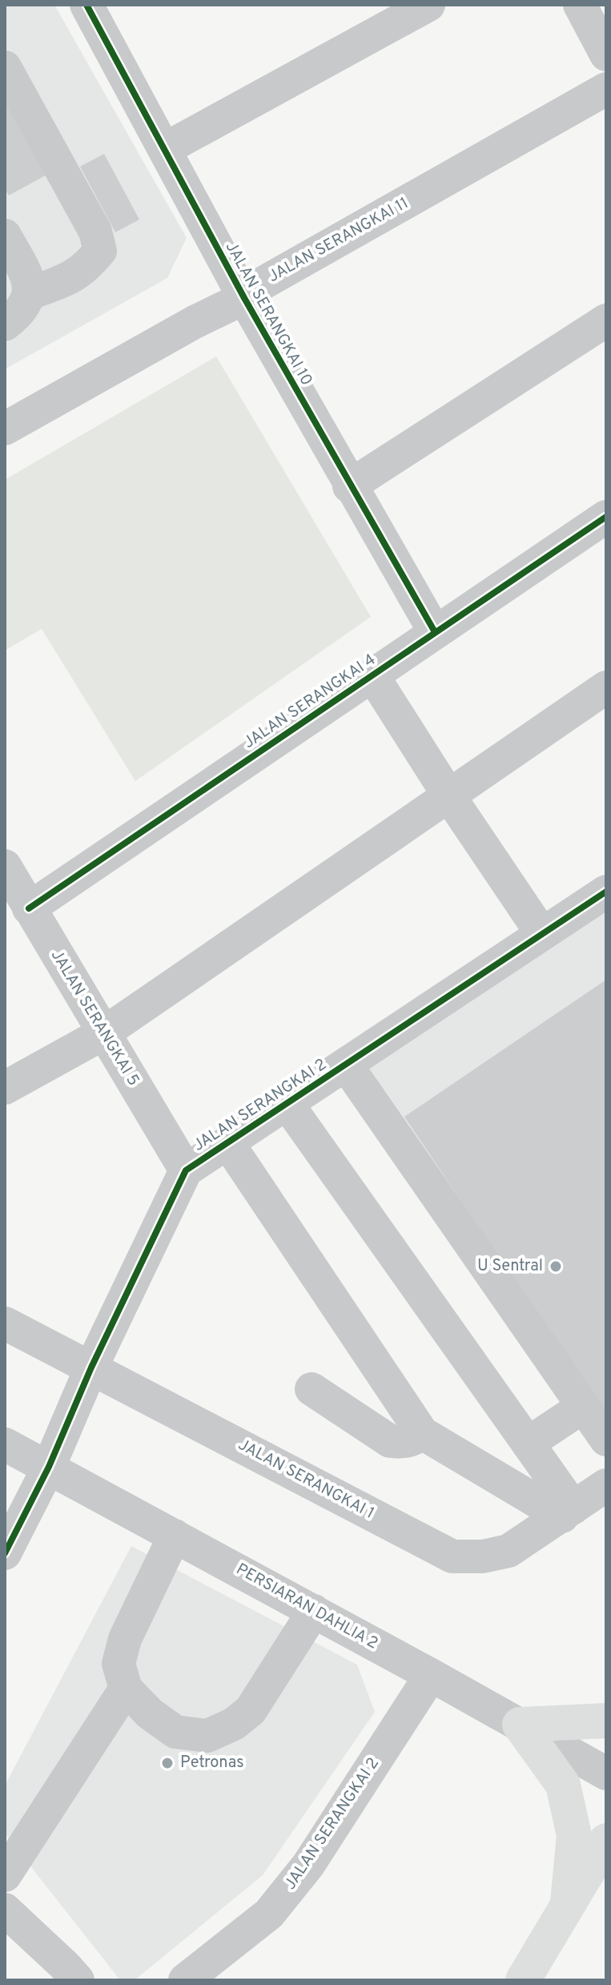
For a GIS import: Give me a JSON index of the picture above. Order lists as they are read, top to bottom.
{
  "streets": {
    "street": [
      "JALAN SERANGKAI 11",
      "JALAN SERANGKAI 10",
      "JALAN SERANGKAI 4",
      "JALAN SERANGKAI 5",
      "JALAN SERANGKAI 2",
      "JALAN SERANGKAI 1",
      "PERSIARAN DAHLIA 2"
    ]
  },
  "crossings": [
    ["JALAN SERANGKAI 11", "JALAN SERANGKAI 10"],
    ["JALAN SERANGKAI 10", "JALAN SERANGKAI 4"],
    ["JALAN SERANGKAI 4", "JALAN SERANGKAI 5"],
    ["JALAN SERANGKAI 5", "JALAN SERANGKAI 2"],
    ["JALAN SERANGKAI 2", "JALAN SERANGKAI 1"],
    ["JALAN SERANGKAI 2", "PERSIARAN DAHLIA 2"]
  ],
  "places": ["U Sentral", "Petronas"]
}
